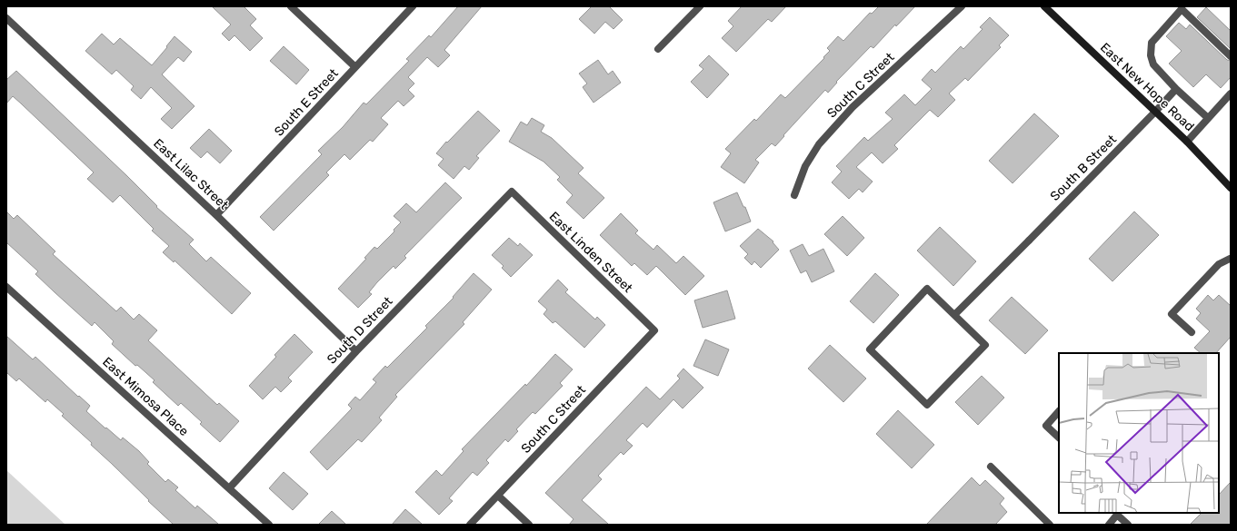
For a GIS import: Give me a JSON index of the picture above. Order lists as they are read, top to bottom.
{
  "streets": {
    "street": [
      "South C Street",
      "East New Hope Road",
      "South E Street",
      "South B Street",
      "East Lilac Street",
      "East Linden Street",
      "South D Street",
      "East Mimosa Place"
    ]
  },
  "crossings": [
    ["South C Street", "East Linden Street"],
    ["East New Hope Road", "South B Street"],
    ["South E Street", "East Lilac Street"],
    ["East Lilac Street", "South D Street"],
    ["East Linden Street", "South D Street"],
    ["South D Street", "East Mimosa Place"]
  ]
}
